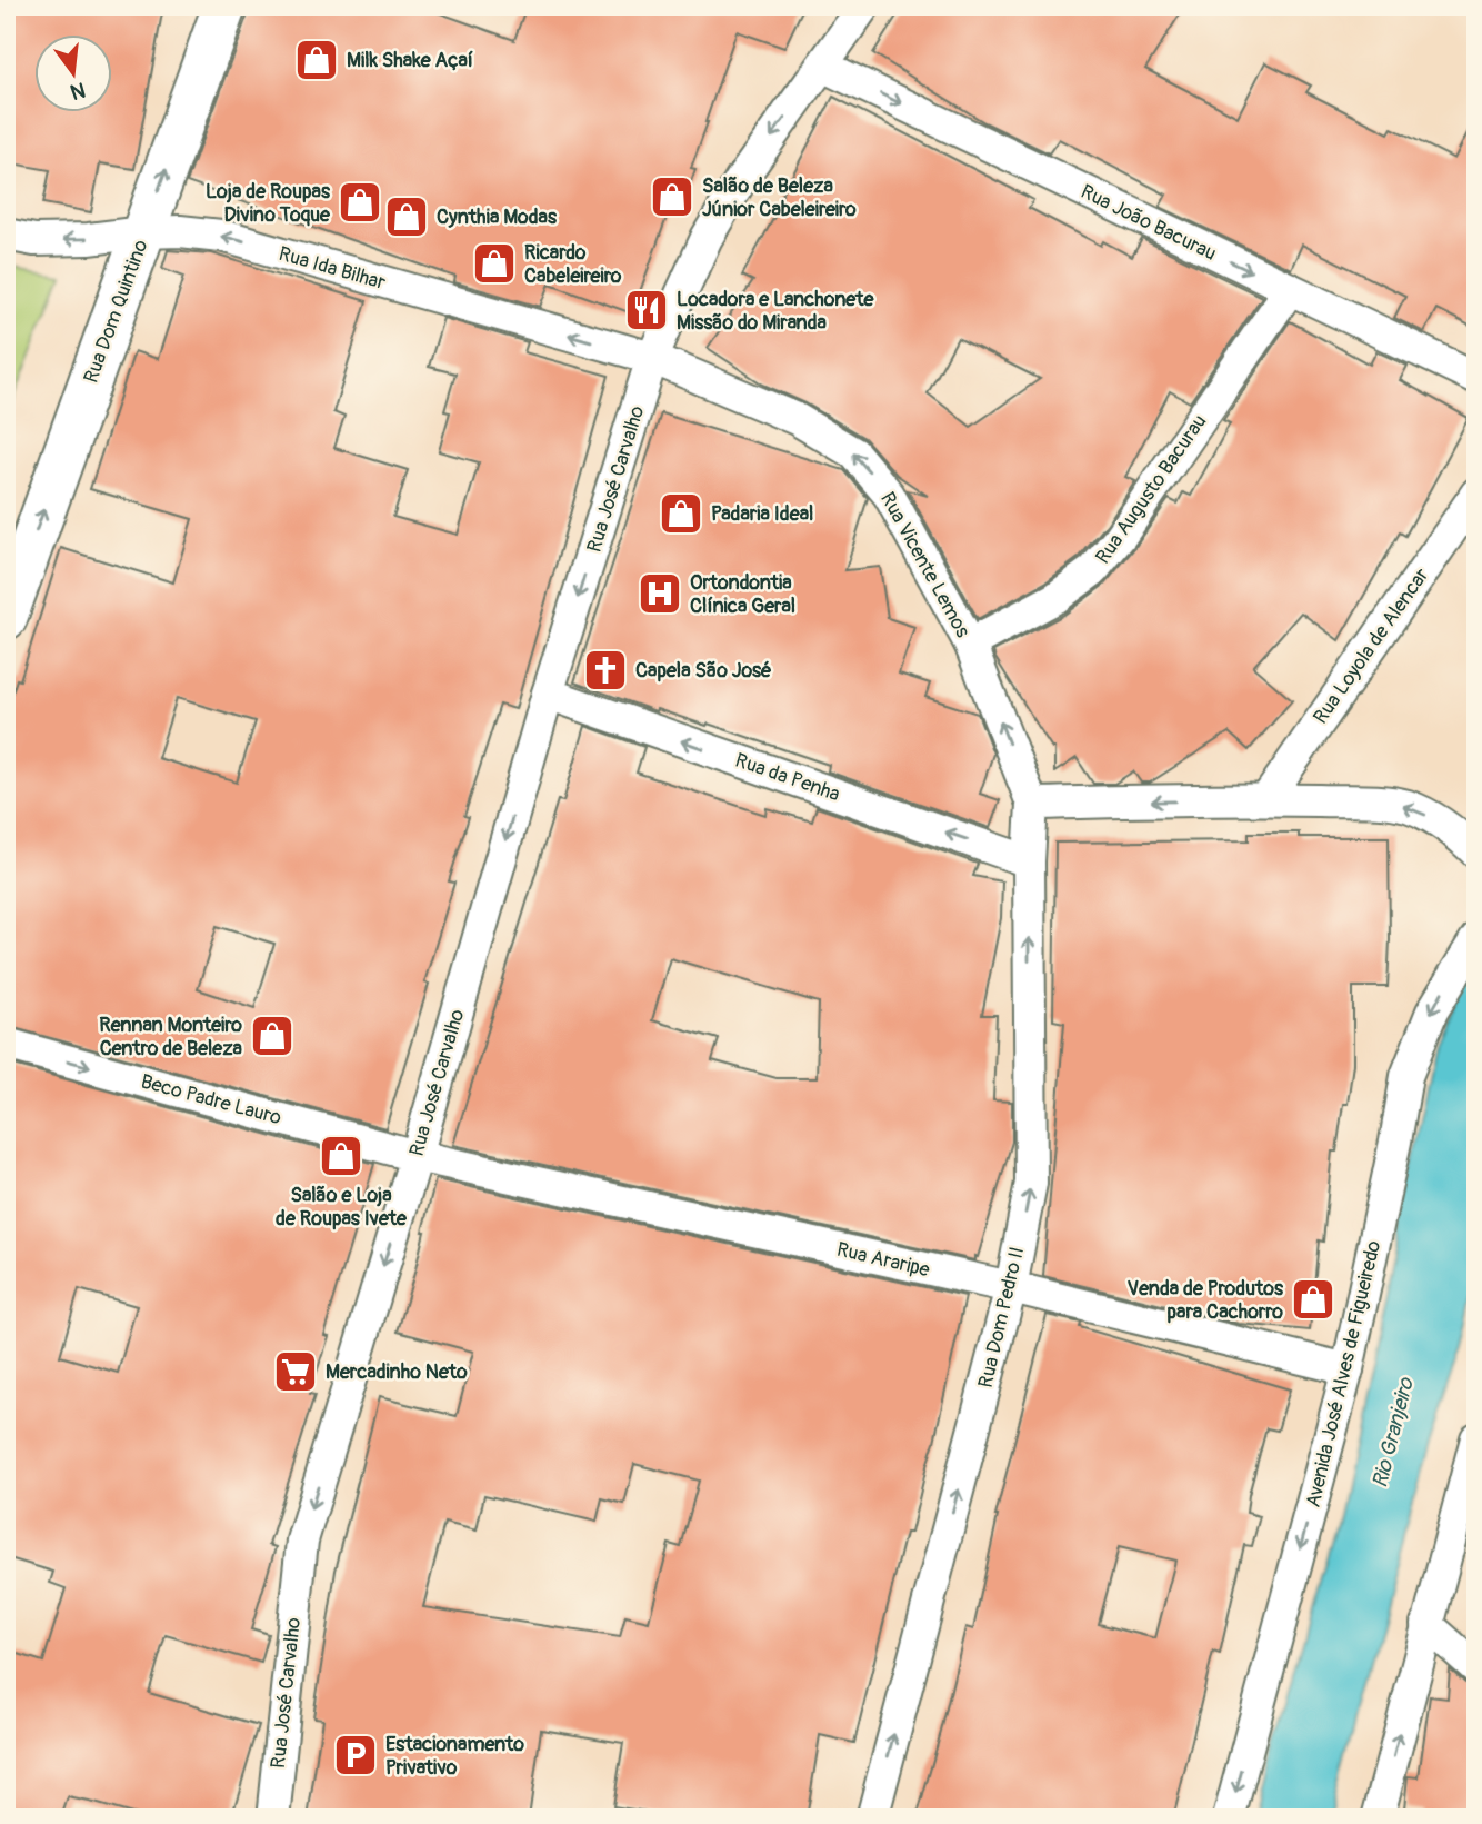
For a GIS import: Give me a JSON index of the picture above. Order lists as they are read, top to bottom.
{
  "streets": {
    "main road": ["Rua Dom Quintino"],
    "street": [
      "Rua João Bacurau",
      "Rua Ida Bilhar",
      "Rua José Carvalho",
      "Rua Augusto Bacurau",
      "Rua Vicente Lemos",
      "Rua Loyola de Alencar",
      "Rua da Penha",
      "Beco Padre Lauro",
      "Rua Araripe",
      "Rua Dom Pedro II",
      "Avenida José Alves de Figueiredo"
    ]
  },
  "crossings": [
    ["Rua João Bacurau", "Rua José Carvalho"],
    ["Rua João Bacurau", "Rua Augusto Bacurau"],
    ["Rua Ida Bilhar", "Rua Dom Quintino"],
    ["Rua Ida Bilhar", "Rua José Carvalho"],
    ["Rua Ida Bilhar", "Rua Vicente Lemos"],
    ["Rua José Carvalho", "Rua Vicente Lemos"],
    ["Rua José Carvalho", "Rua da Penha"],
    ["Rua José Carvalho", "Beco Padre Lauro"],
    ["Rua José Carvalho", "Rua Araripe"],
    ["Rua Augusto Bacurau", "Rua Vicente Lemos"],
    ["Rua Vicente Lemos", "Rua Dom Pedro II"],
    ["Rua da Penha", "Rua Dom Pedro II"],
    ["Beco Padre Lauro", "Rua Araripe"],
    ["Rua Araripe", "Rua Dom Pedro II"],
    ["Rua Araripe", "Avenida José Alves de Figueiredo"]
  ],
  "one_way": [
    "Rua João Bacurau",
    "Rua Ida Bilhar",
    "Rua Dom Quintino",
    "Rua José Carvalho",
    "Rua Vicente Lemos",
    "Rua da Penha",
    "Beco Padre Lauro",
    "Rua Dom Pedro II"
  ],
  "water": ["Rio Granjeiro"],
  "places": {
    "shop": [
      "Milk Shake Açaí",
      "Salão de Beleza Júnior Cabeleireiro",
      "Loja de Roupas Divino Toque",
      "Cynthia Modas",
      "Ricardo Cabeleireiro",
      "Padaria Ideal",
      "Rennan Monteiro Centro de Beleza",
      "Salão e Loja de Roupas Ivete",
      "Venda de Produtos para Cachorro"
    ],
    "restaurant": ["Locadora e Lanchonete Missão do Miranda"],
    "hospital": ["Ortondontia Clínica Geral"],
    "church": ["Capela São José"],
    "supermarket": ["Mercadinho Neto"],
    "parking": ["Estacionamento Privativo"]
  },
  "north": "bottom"
}
